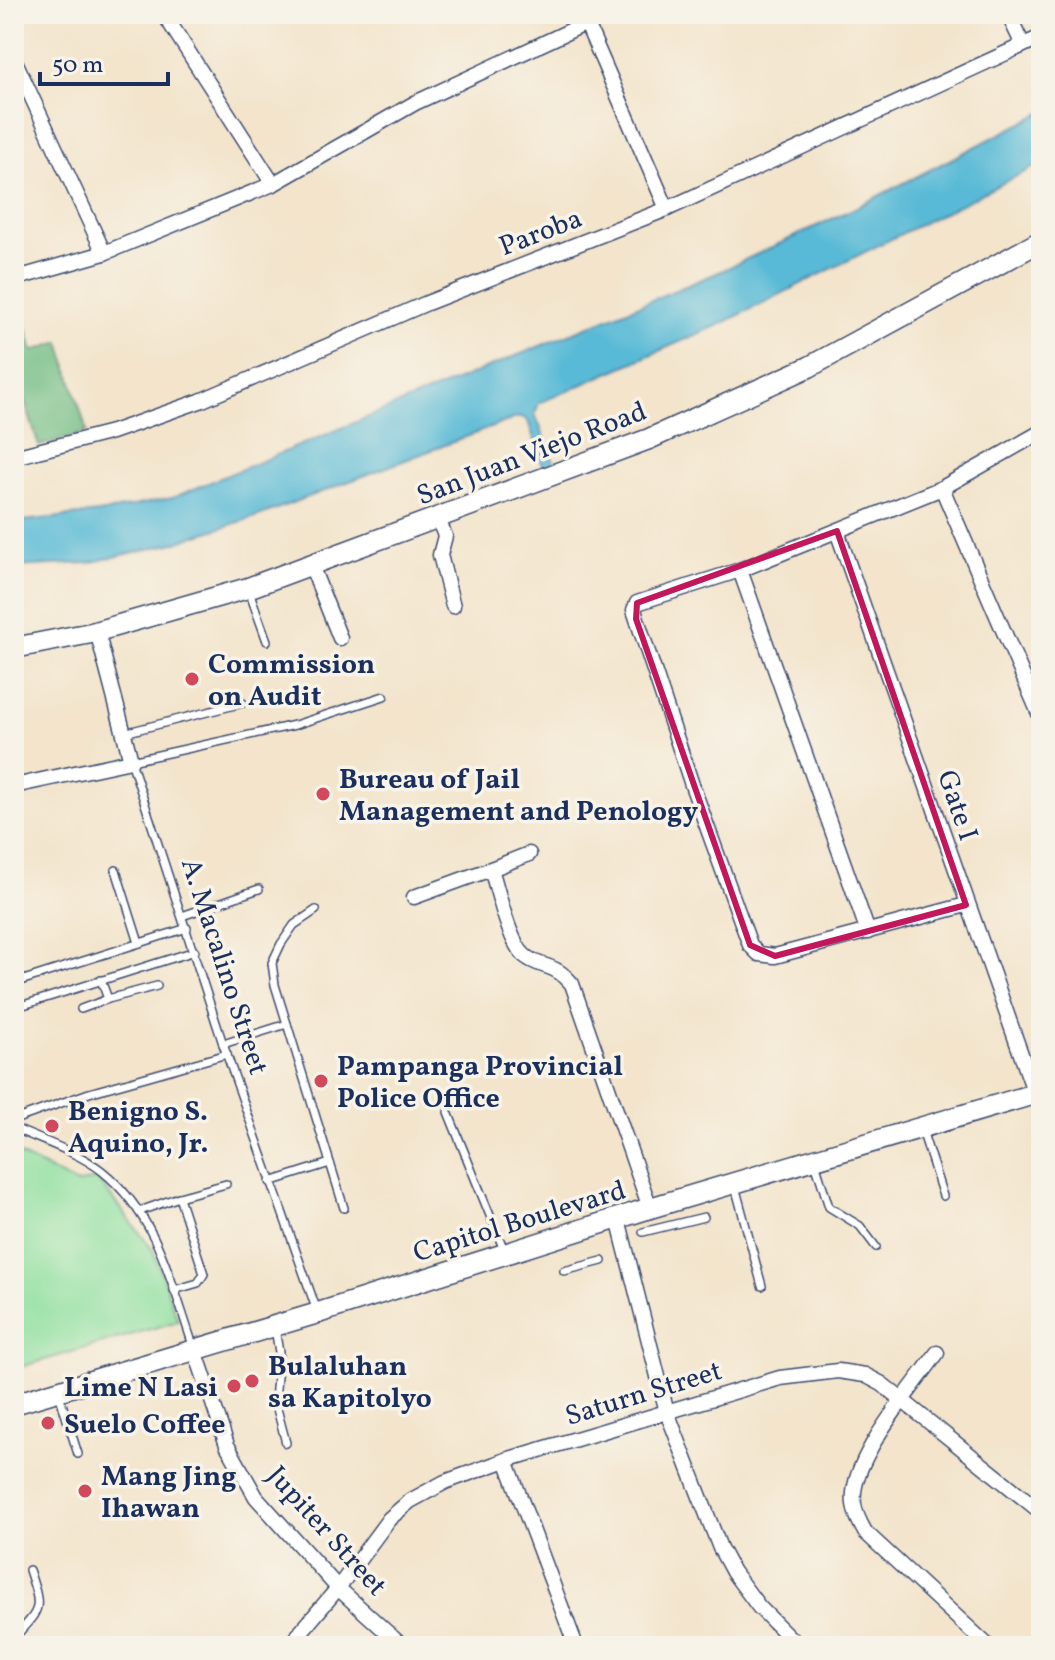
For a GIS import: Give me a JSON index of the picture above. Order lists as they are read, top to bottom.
{
  "streets": {
    "street": [
      "Paroba",
      "San Juan Viejo Road",
      "Gate I",
      "A. Macalino Street",
      "Capitol Boulevard",
      "Saturn Street",
      "Jupiter Street"
    ]
  },
  "crossings": [
    ["San Juan Viejo Road", "A. Macalino Street"],
    ["Gate I", "Capitol Boulevard"],
    ["A. Macalino Street", "Capitol Boulevard"],
    ["Capitol Boulevard", "Jupiter Street"],
    ["Saturn Street", "Jupiter Street"]
  ],
  "places": [
    "Commission on Audit",
    "Bureau of Jail Management and Penology",
    "Pampanga Provincial Police Office",
    "Benigno S. Aquino, Jr.",
    "Bulaluhan sa Kapitolyo",
    "Lime N Lasi",
    "Suelo Coffee",
    "Mang Jing Ihawan"
  ],
  "scale_bar": "50 m"
}
